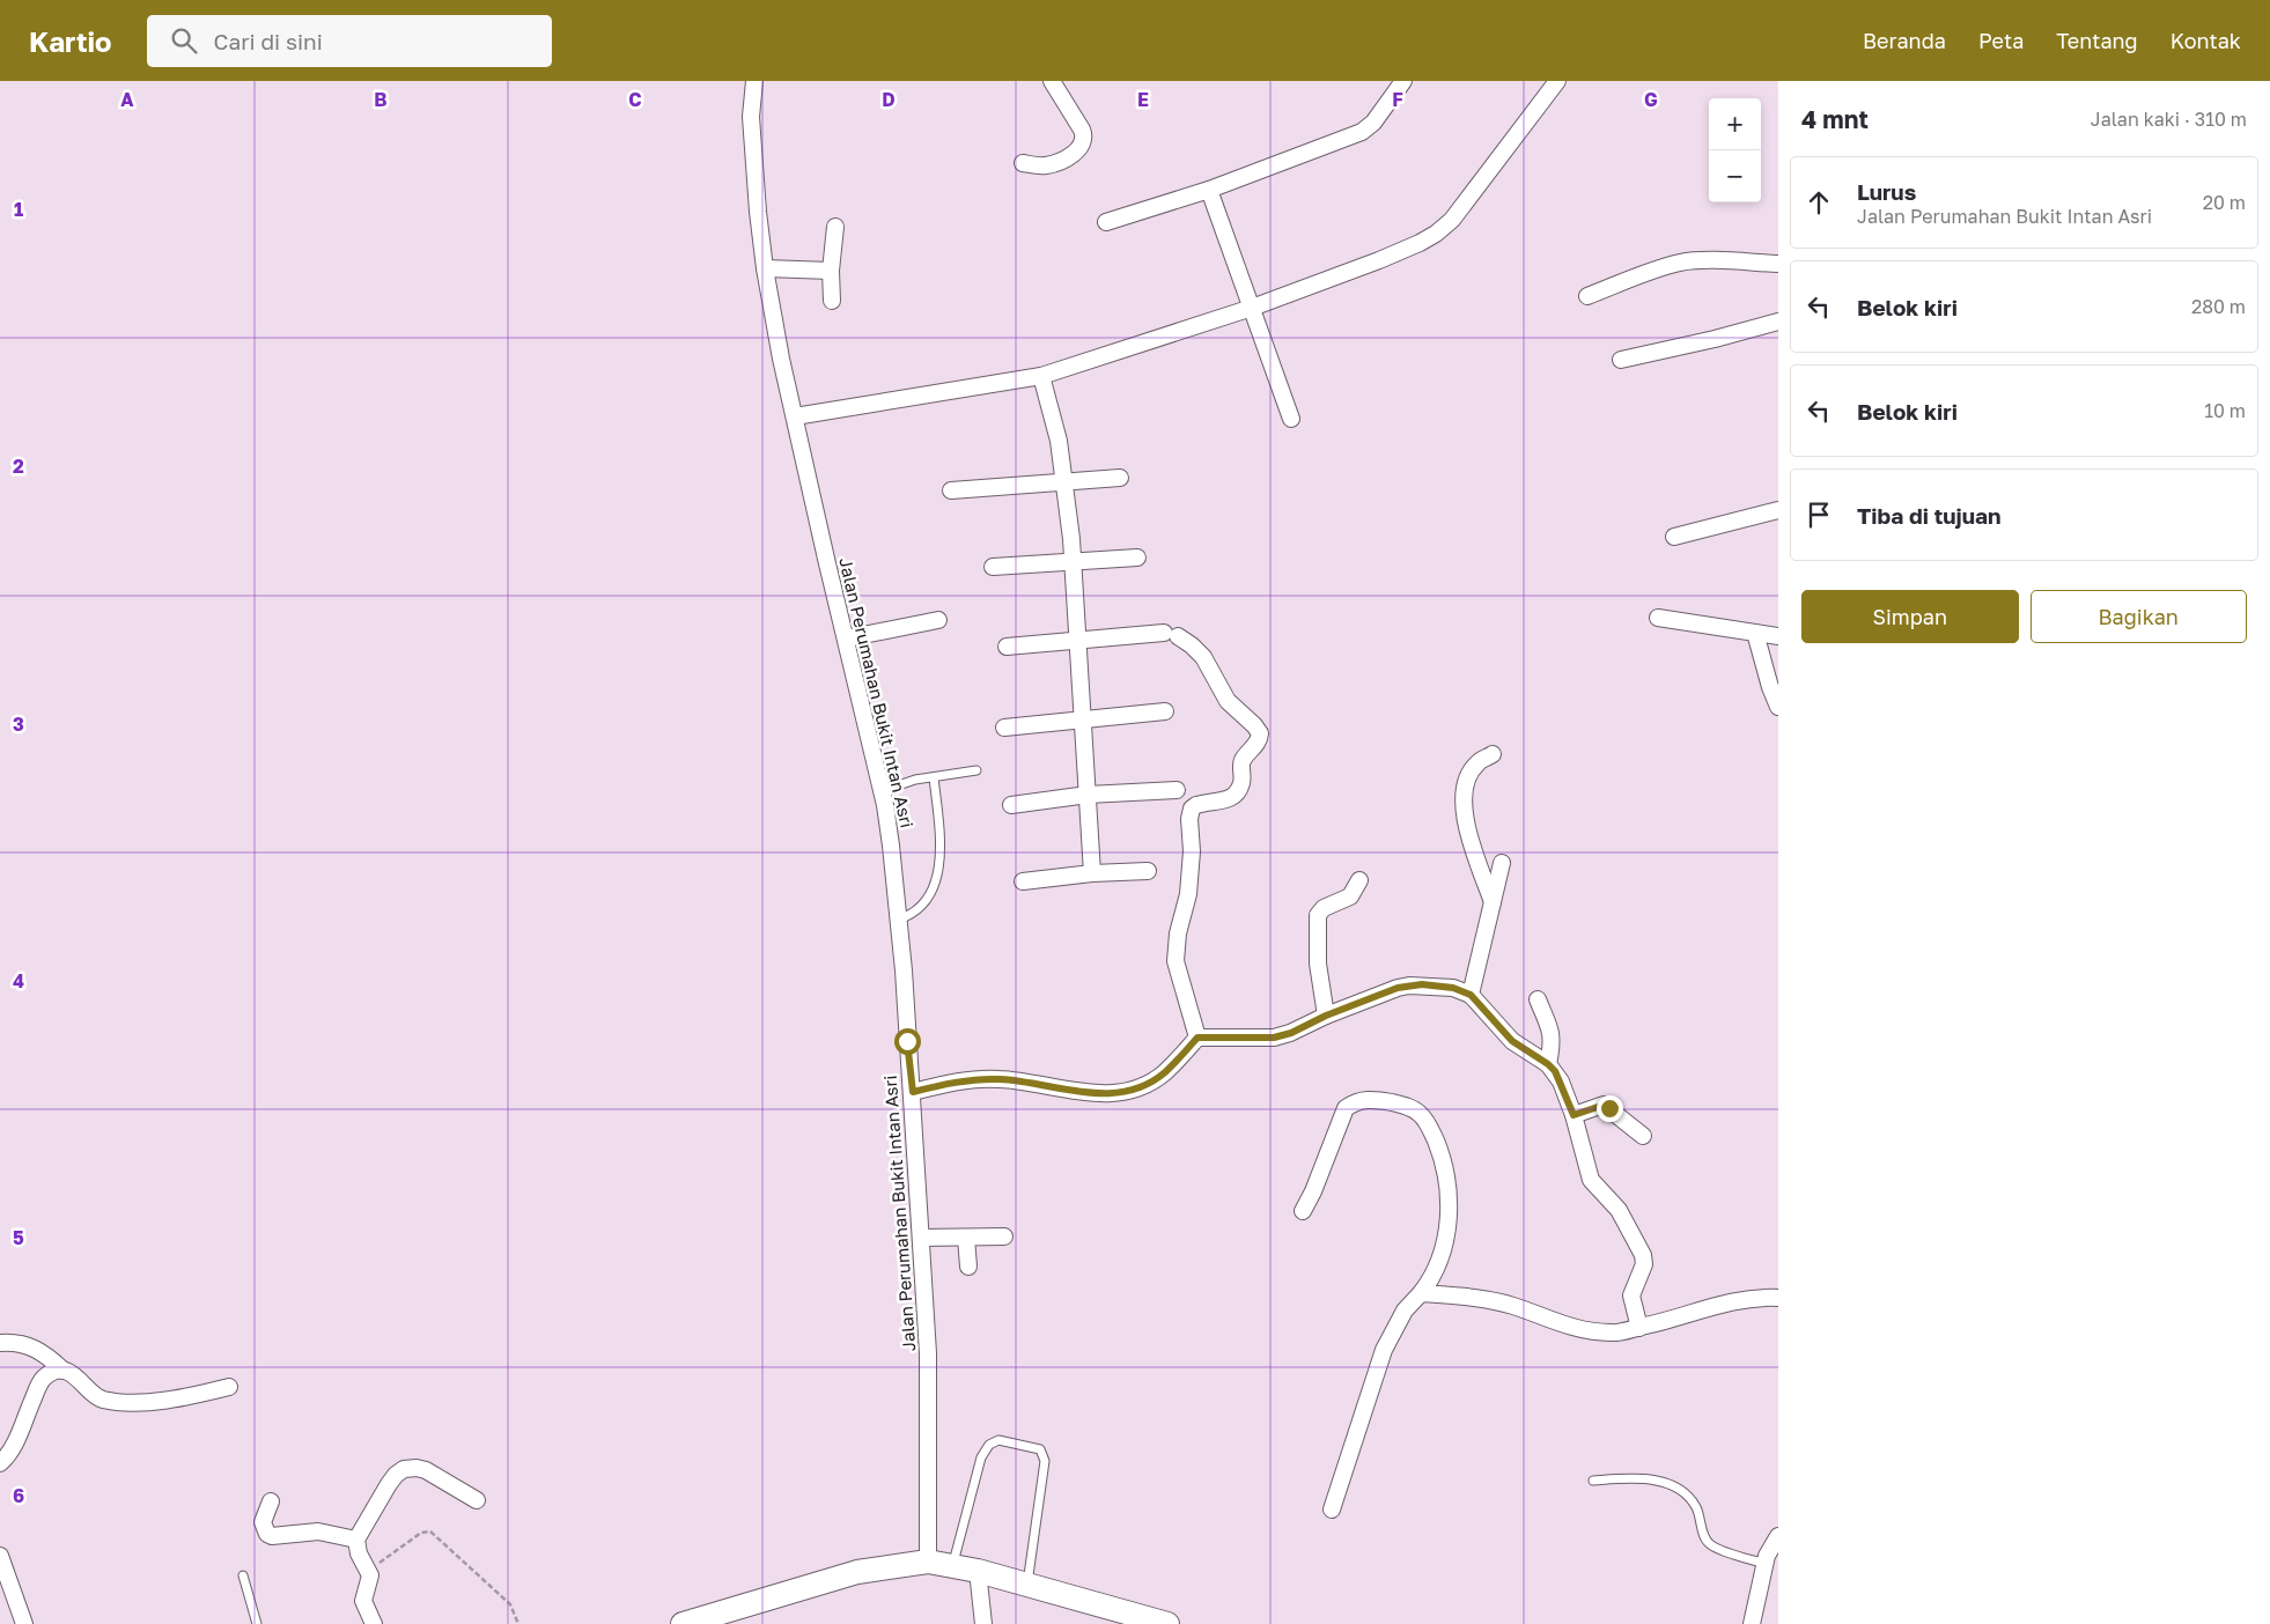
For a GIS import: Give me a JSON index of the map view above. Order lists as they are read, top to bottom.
{
  "streets": {
    "street": ["Jalan Perumahan Bukit Intan Asri"]
  },
  "page": {
    "header": "Kartio",
    "search": "Cari di sini",
    "nav": [
      "Beranda",
      "Peta",
      "Tentang",
      "Kontak"
    ],
    "heading": ["4 mnt", "Jalan kaki · 310 m"],
    "map_buttons": ["+", "−"],
    "list": [
      ["Lurus", "Jalan Perumahan Bukit Intan Asri", "20 m"],
      ["Belok kiri", "280 m"],
      ["Belok kiri", "10 m"],
      "Tiba di tujuan"
    ],
    "buttons": ["Simpan", "Bagikan"]
  },
  "grid": {
    "columns": [
      "A",
      "B",
      "C",
      "D",
      "E",
      "F",
      "G"
    ],
    "rows": [
      "1",
      "2",
      "3",
      "4",
      "5",
      "6"
    ]
  }
}
